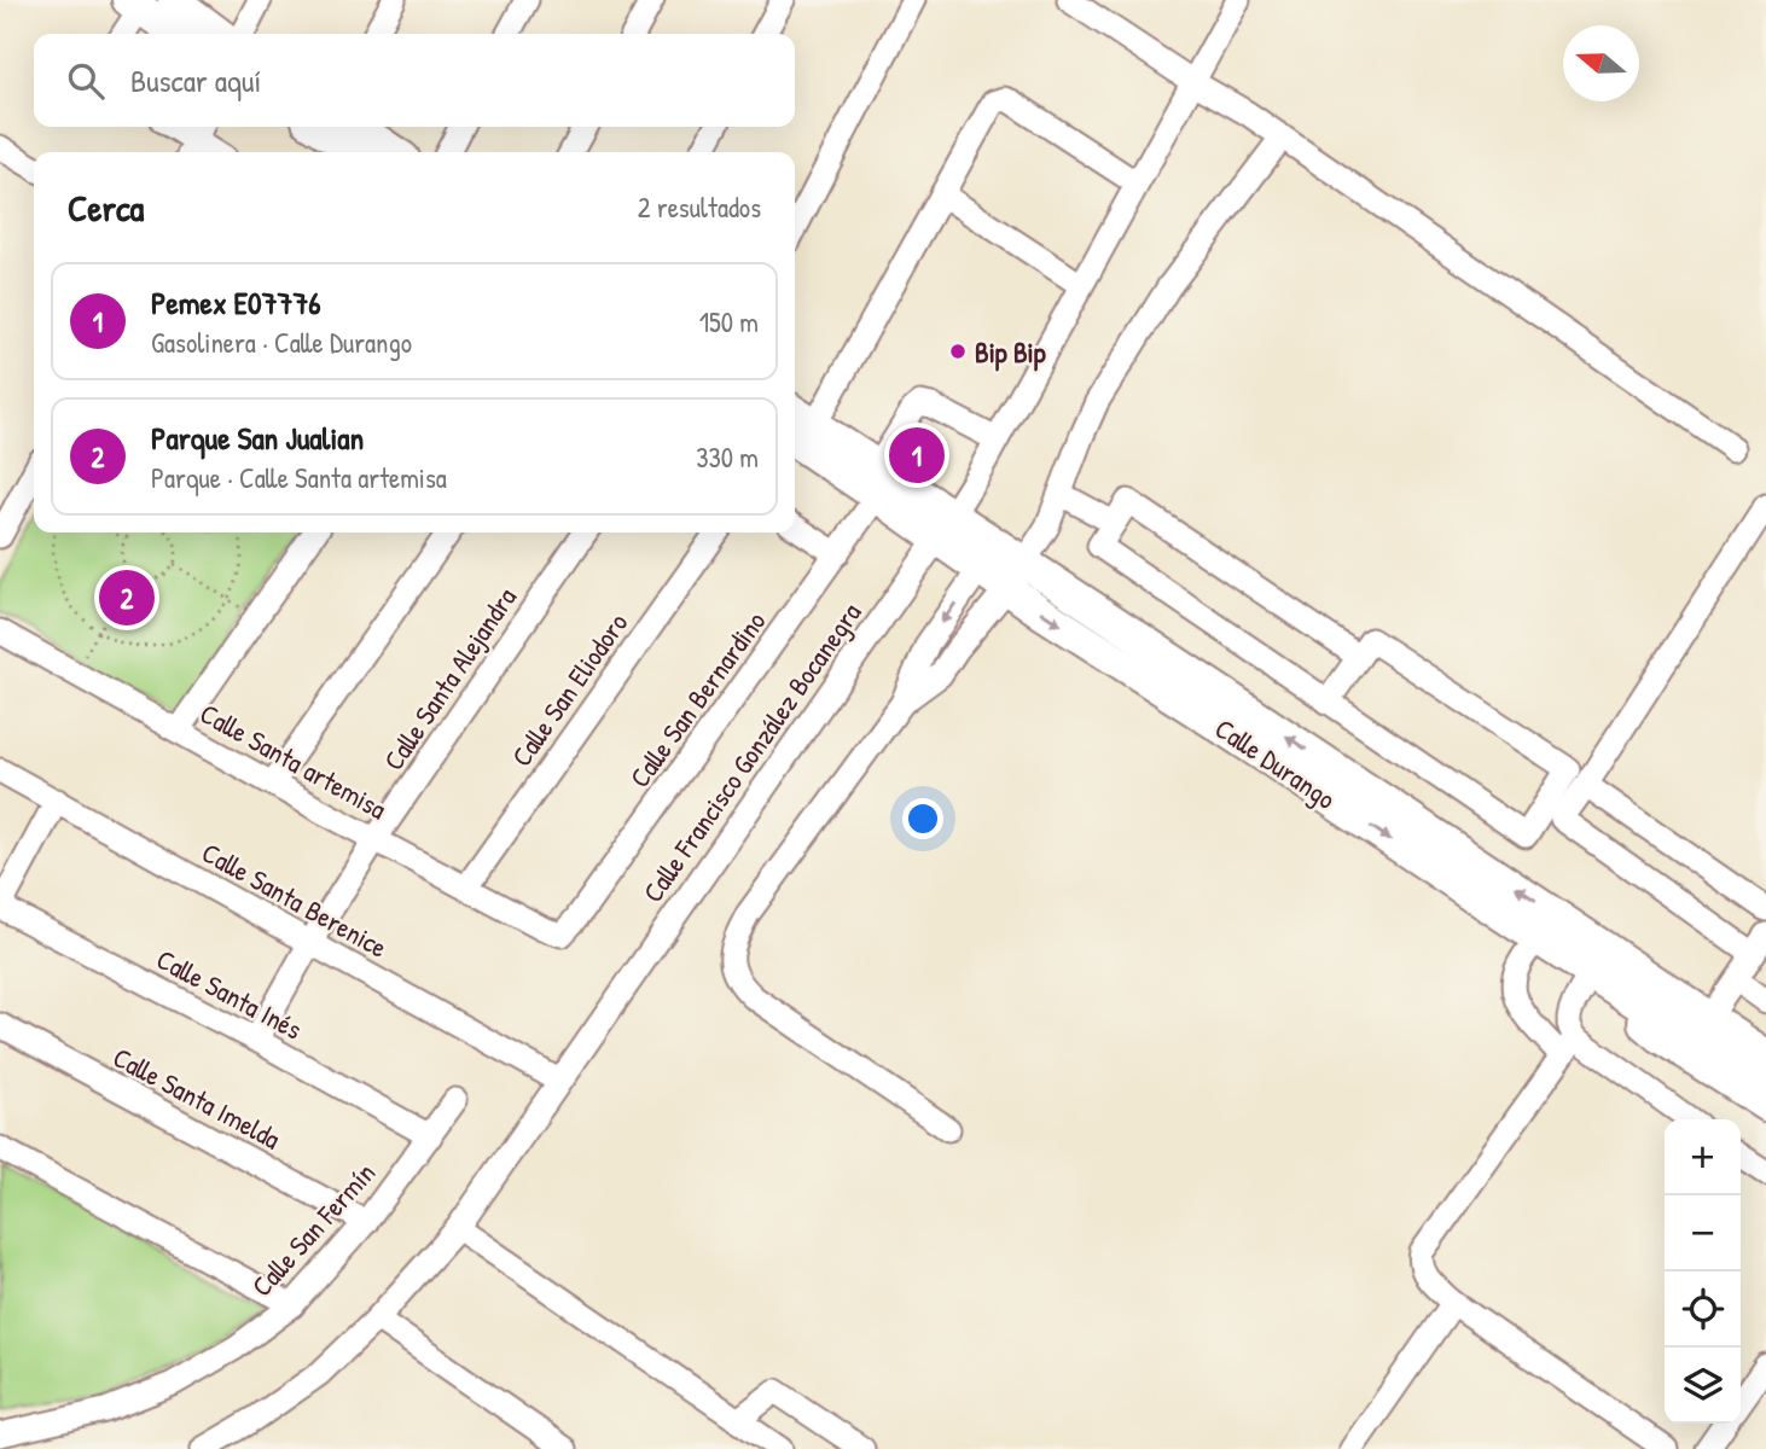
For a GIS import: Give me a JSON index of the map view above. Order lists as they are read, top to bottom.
{
  "streets": {
    "main road": ["Calle Durango"],
    "street": [
      "Calle Santa Alejandra",
      "Calle San Eliodoro",
      "Calle San Bernardino",
      "Calle Francisco González Bocanegra",
      "Calle Santa artemisa",
      "Calle Santa Berenice",
      "Calle Santa Inés",
      "Calle Santa Imelda",
      "Calle San Fermín"
    ]
  },
  "crossings": [
    ["Calle Santa Alejandra", "Calle Santa artemisa"],
    ["Calle Santa Alejandra", "Calle Santa Berenice"],
    ["Calle Santa Alejandra", "Calle Santa Inés"],
    ["Calle San Eliodoro", "Calle Santa artemisa"],
    ["Calle San Bernardino", "Calle Francisco González Bocanegra"],
    ["Calle San Bernardino", "Calle Santa artemisa"],
    ["Calle San Bernardino", "Calle Durango"],
    ["Calle Francisco González Bocanegra", "Calle Durango"],
    ["Calle Francisco González Bocanegra", "Calle Santa Berenice"],
    ["Calle Santa Inés", "Calle San Fermín"],
    ["Calle Santa Imelda", "Calle San Fermín"]
  ],
  "places": ["Bip Bip"],
  "north": "left",
  "page": {
    "search": "Buscar aquí",
    "heading": ["Cerca", "2 resultados"],
    "list": [
      {
        "mark": "1",
        "name": "Pemex E07776",
        "note": "Gasolinera · Calle Durango",
        "value": "150 m"
      },
      {
        "mark": "2",
        "name": "Parque San Jualian",
        "note": "Parque · Calle Santa artemisa",
        "value": "330 m"
      }
    ],
    "pins": ["1", "2"],
    "map_buttons": ["+", "−"]
  }
}
